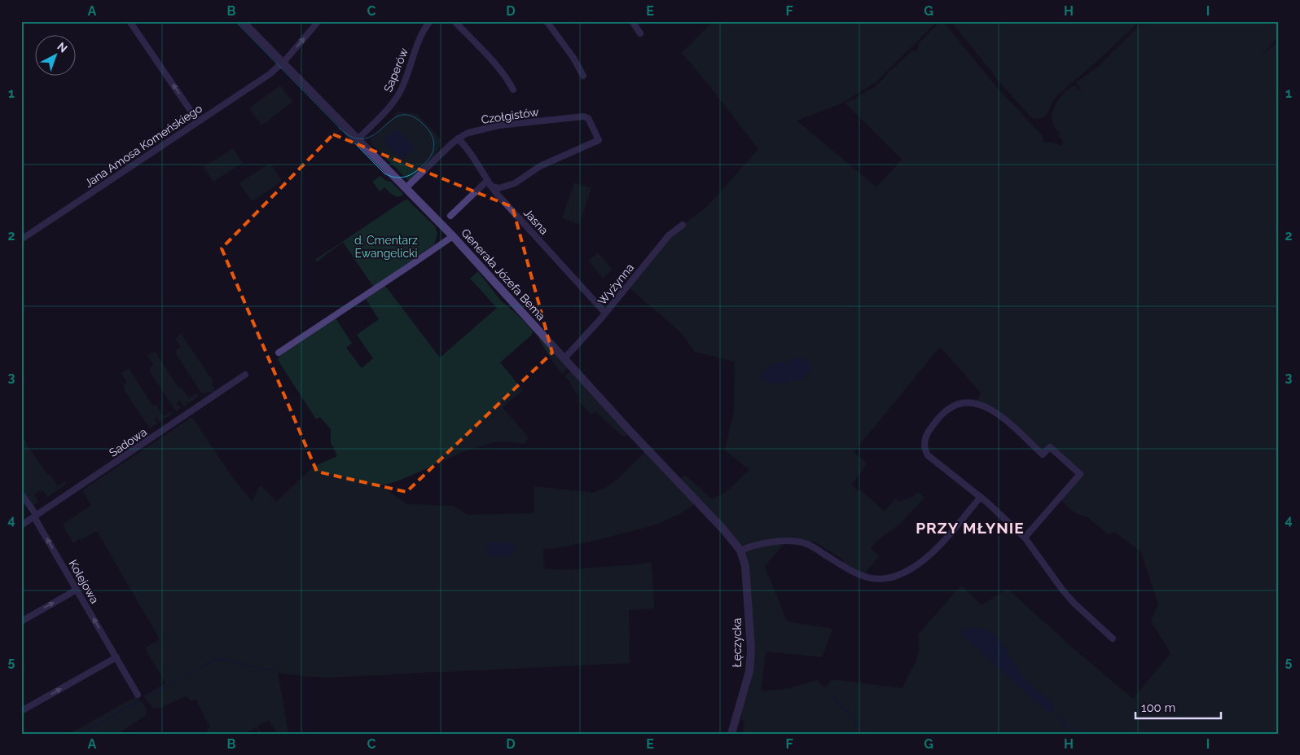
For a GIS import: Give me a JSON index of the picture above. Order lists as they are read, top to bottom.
{
  "streets": {
    "street": [
      "Saperów",
      "Czołgistów",
      "Jana Amosa Komeńskiego",
      "Jasna",
      "Generała Józefa Bema",
      "Wyżynna",
      "Sadowa",
      "Kolejowa",
      "Łęczycka"
    ]
  },
  "crossings": [
    ["Saperów", "Generała Józefa Bema"],
    ["Czołgistów", "Jasna"],
    ["Czołgistów", "Generała Józefa Bema"],
    ["Jana Amosa Komeńskiego", "Generała Józefa Bema"],
    ["Jasna", "Wyżynna"],
    ["Generała Józefa Bema", "Wyżynna"],
    ["Generała Józefa Bema", "Łęczycka"],
    ["Sadowa", "Kolejowa"]
  ],
  "one_way": ["Kolejowa"],
  "districts": ["PRZY MŁYNIE"],
  "parks": ["d. Cmentarz Ewangelicki"],
  "scale_bar": "100 m",
  "north": "top right",
  "grid": {
    "columns": [
      "A",
      "B",
      "C",
      "D",
      "E",
      "F",
      "G",
      "H",
      "I"
    ],
    "rows": [
      "1",
      "2",
      "3",
      "4",
      "5"
    ]
  }
}
